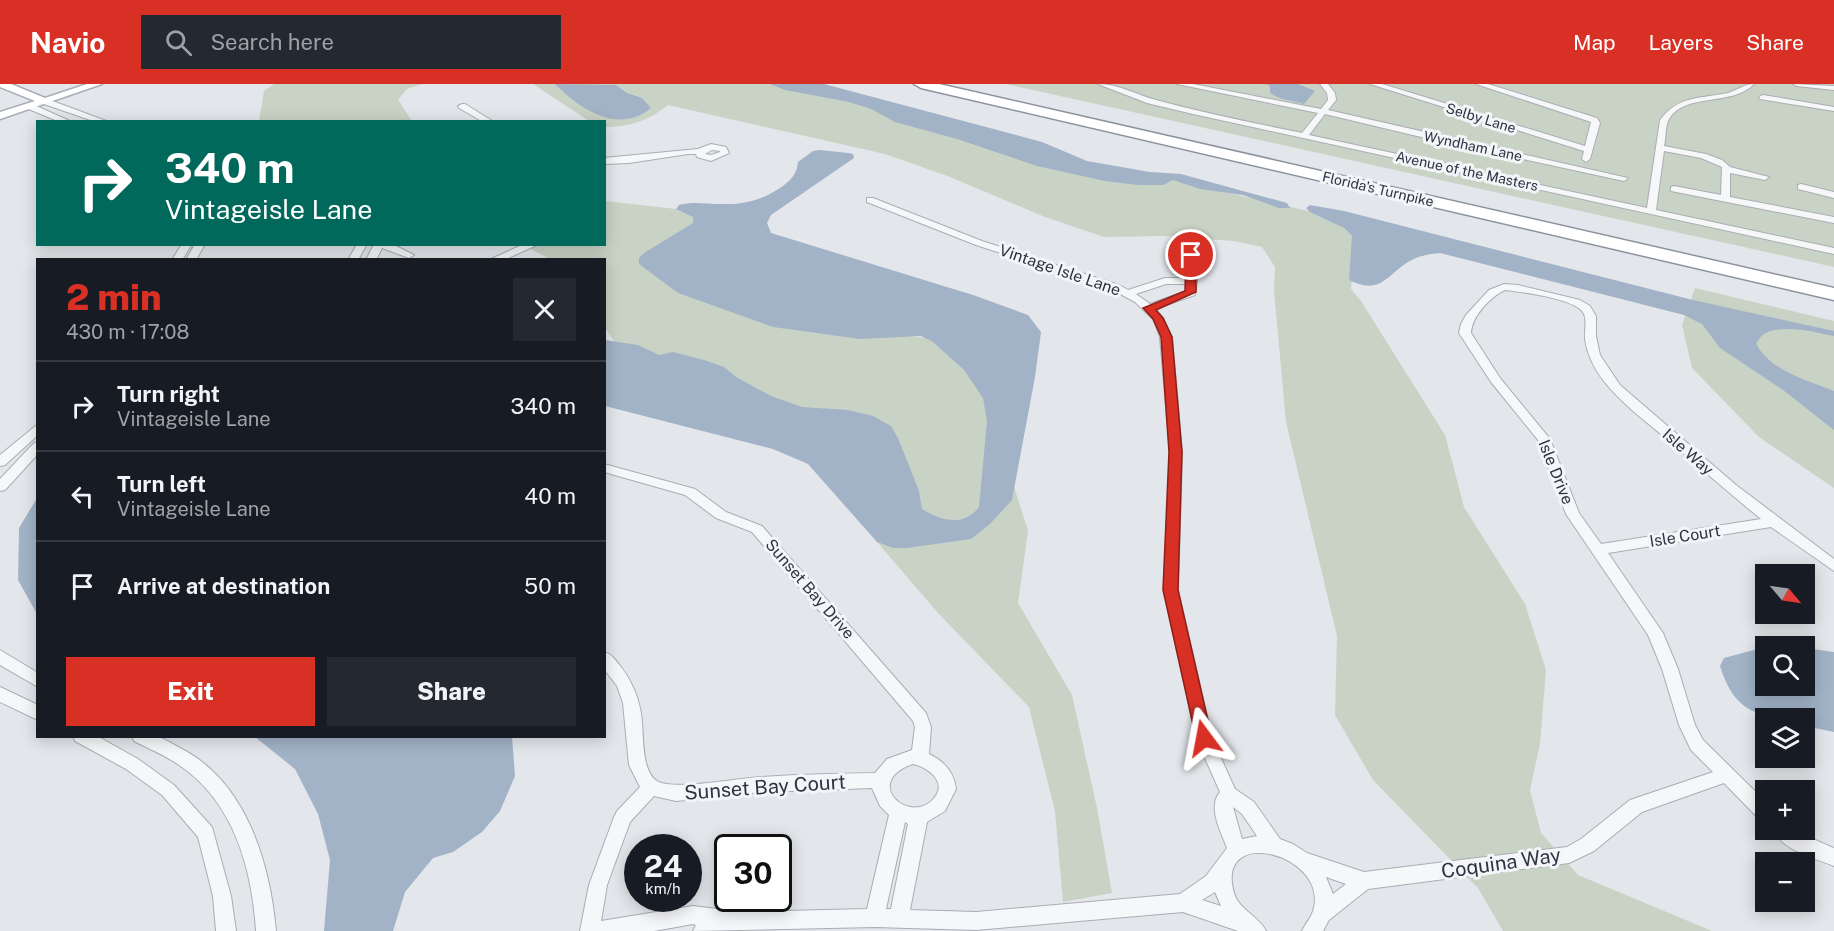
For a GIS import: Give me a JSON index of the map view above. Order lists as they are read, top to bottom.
{
  "streets": {
    "highway": ["Florida's Turnpike"],
    "street": [
      "Selby Lane",
      "Wyndham Lane",
      "Avenue of the Masters",
      "Vintage Isle Lane",
      "Isle Way",
      "Isle Drive",
      "Isle Court",
      "Sunset Bay Drive",
      "Sunset Bay Court",
      "Coquina Way"
    ]
  },
  "crossings": [
    ["Isle Way", "Isle Drive"],
    ["Isle Way", "Isle Court"],
    ["Isle Drive", "Isle Court"],
    ["Isle Drive", "Coquina Way"],
    ["Sunset Bay Drive", "Sunset Bay Court"]
  ],
  "north": "bottom right",
  "page": {
    "header": "Navio",
    "search": "Search here",
    "nav": ["Map", "Layers", "Share"],
    "turn": ["340 m", "Vintageisle Lane"],
    "heading": ["2 min", "430 m · 17:08"],
    "list": [
      {
        "name": "Turn right",
        "note": "Vintageisle Lane",
        "value": "340 m"
      },
      {
        "name": "Turn left",
        "note": "Vintageisle Lane",
        "value": "40 m"
      },
      {
        "name": "Arrive at destination",
        "value": "50 m"
      }
    ],
    "map_buttons": ["+", "−"],
    "buttons": ["Exit", "Share"],
    "speed": "24 km/h",
    "limit": "30"
  }
}
